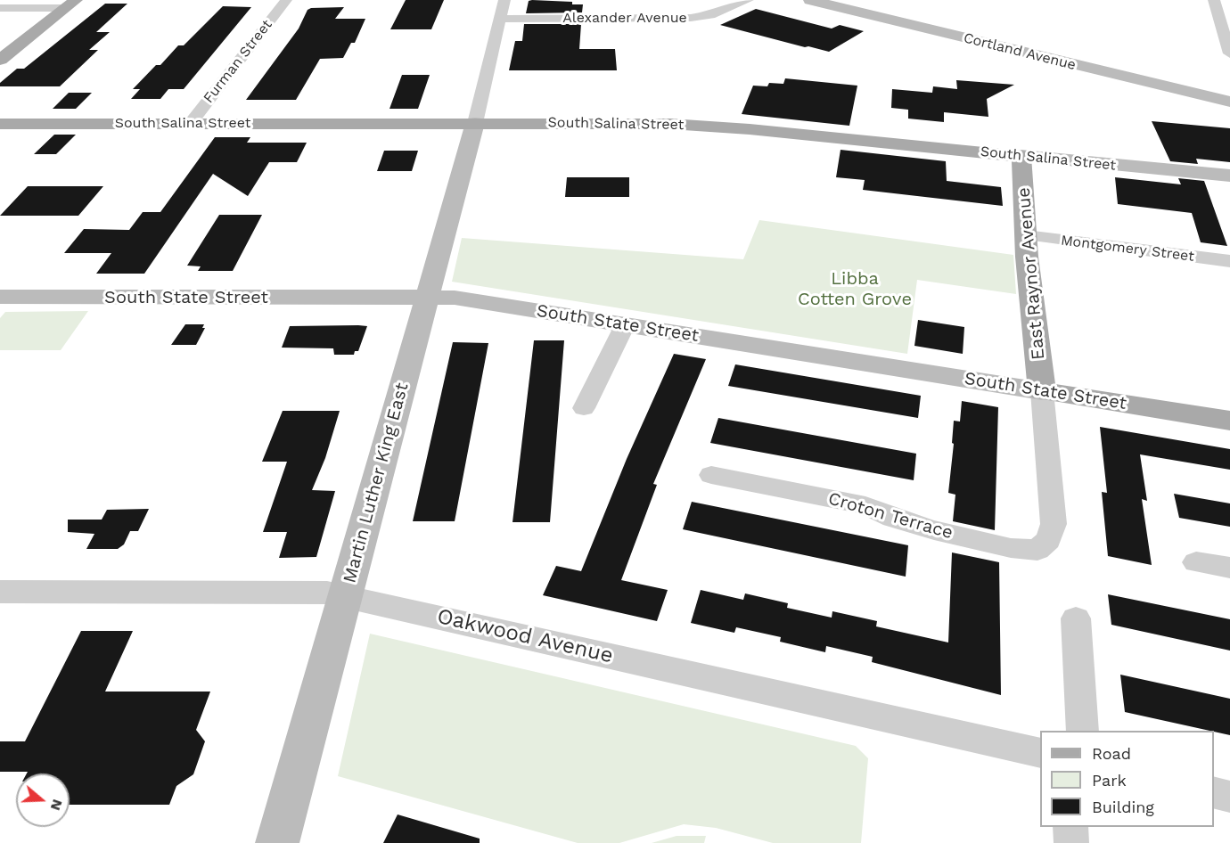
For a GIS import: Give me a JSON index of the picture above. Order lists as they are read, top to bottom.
{
  "streets": {
    "main road": ["South Salina Street", "East Raynor Avenue", "South State Street"],
    "street": [
      "Alexander Avenue",
      "Cortland Avenue",
      "Furman Street",
      "Montgomery Street",
      "Martin Luther King East",
      "Croton Terrace",
      "Oakwood Avenue"
    ]
  },
  "crossings": [
    ["Furman Street", "South Salina Street"],
    ["South Salina Street", "East Raynor Avenue"],
    ["South Salina Street", "Martin Luther King East"],
    ["Montgomery Street", "East Raynor Avenue"],
    ["East Raynor Avenue", "South State Street"],
    ["East Raynor Avenue", "Croton Terrace"],
    ["South State Street", "Martin Luther King East"],
    ["South State Street", "Croton Terrace"],
    ["Martin Luther King East", "Oakwood Avenue"]
  ],
  "parks": ["Libba Cotten Grove"],
  "legend": ["Road", "Park", "Building"],
  "north": "right"
}
